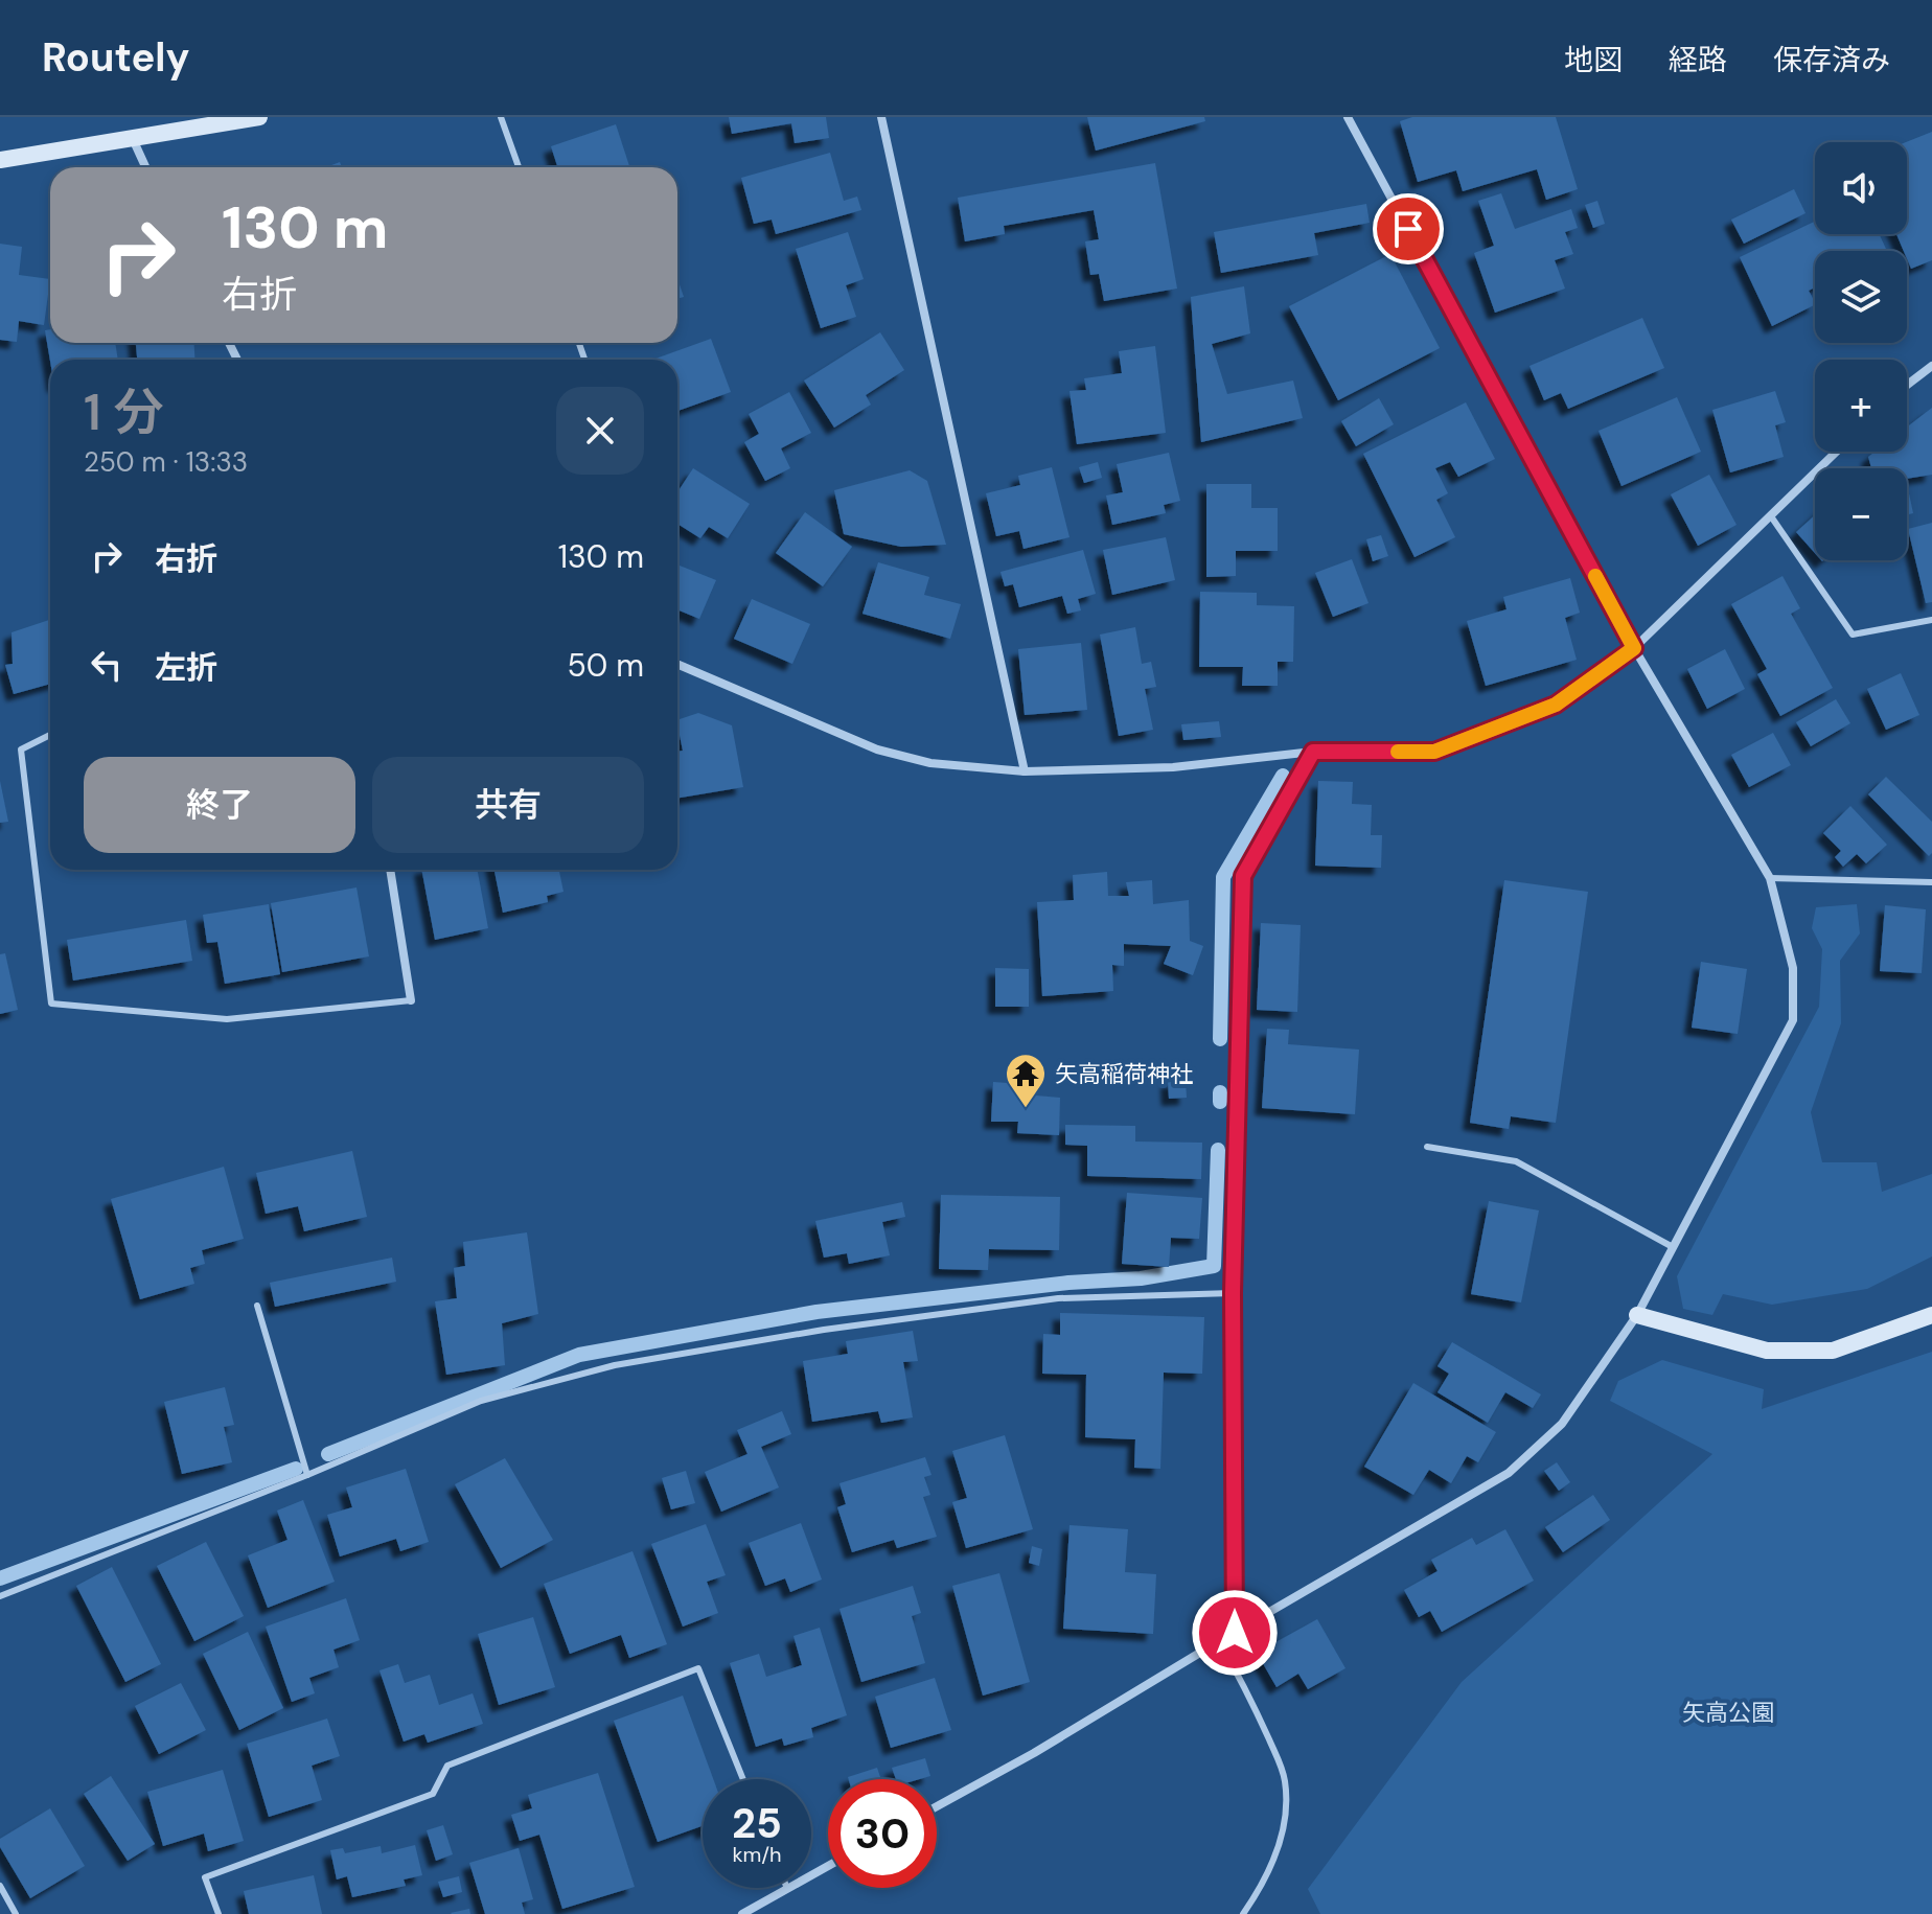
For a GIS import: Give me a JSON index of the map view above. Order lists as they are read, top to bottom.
{
  "parks": ["矢高公園"],
  "places": {
    "temple": ["矢高稲荷神社"]
  },
  "page": {
    "header": "Routely",
    "nav": ["地図", "経路", "保存済み"],
    "map_buttons": ["+", "−"],
    "turn": ["130 m", "右折"],
    "heading": ["1 分", "250 m · 13:33"],
    "list": [
      {
        "name": "右折",
        "value": "130 m"
      },
      {
        "name": "左折",
        "value": "50 m"
      }
    ],
    "buttons": ["終了", "共有"],
    "speed": "25 km/h",
    "limit": "30"
  }
}
